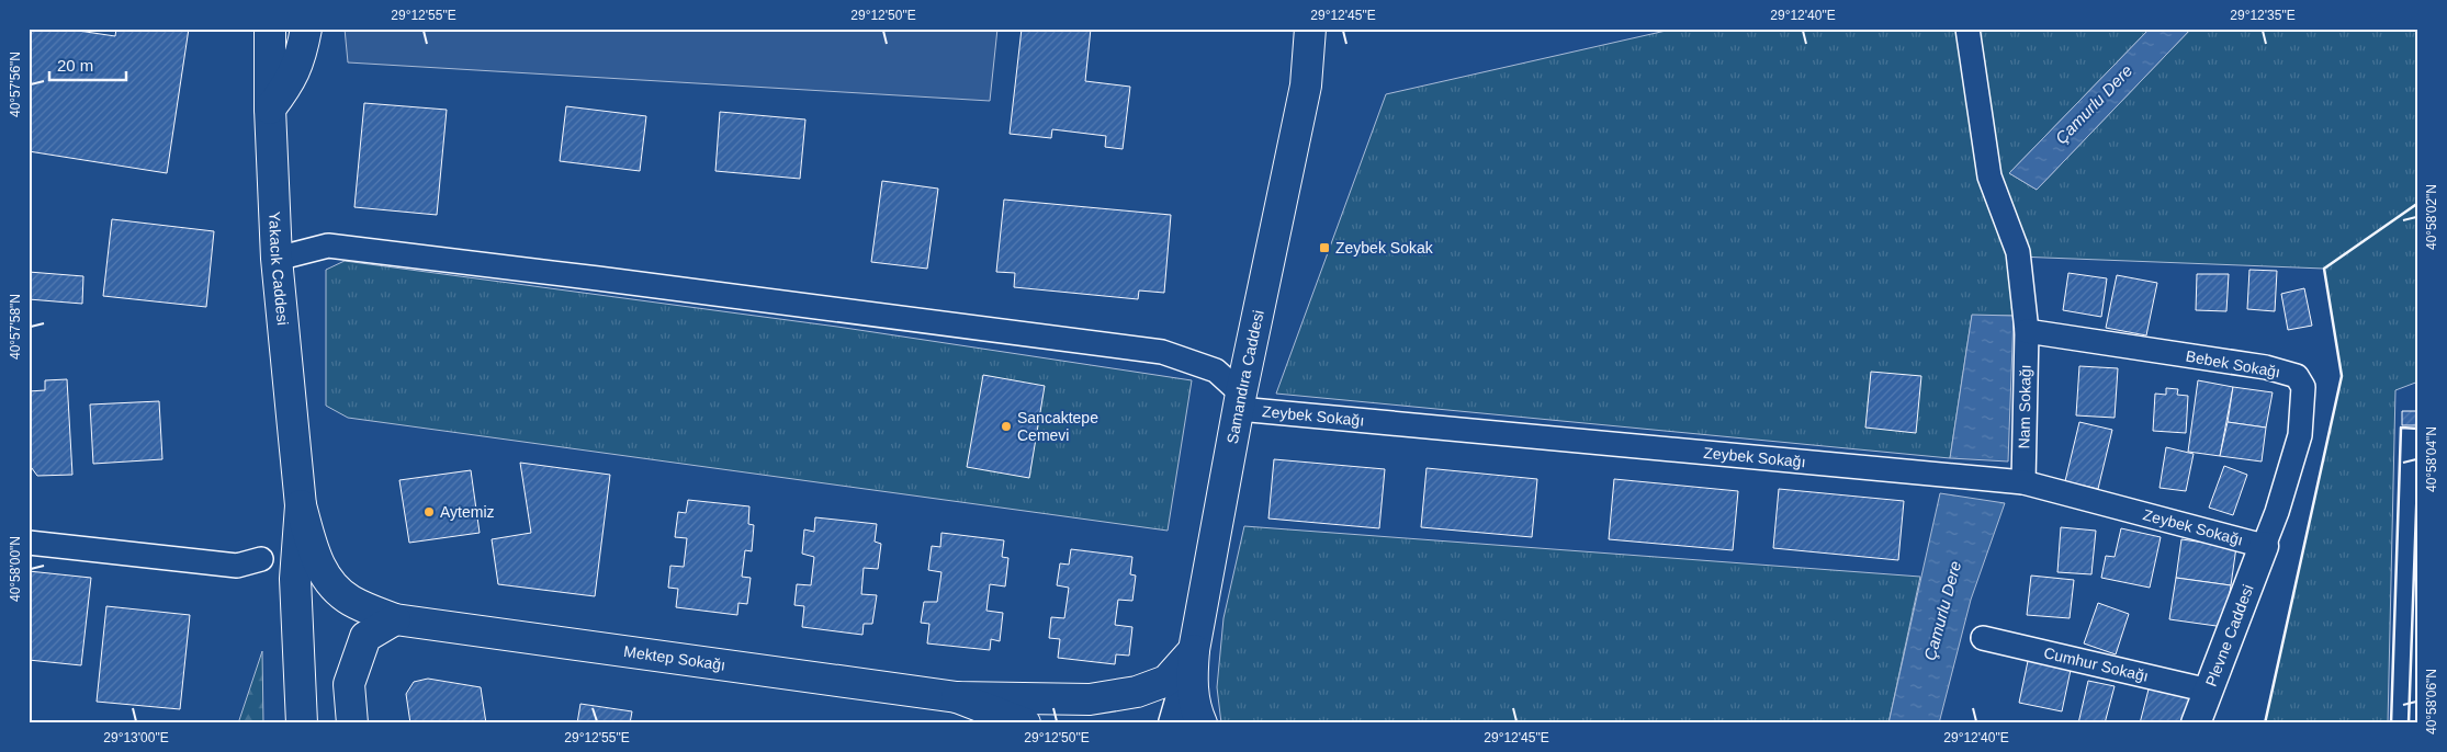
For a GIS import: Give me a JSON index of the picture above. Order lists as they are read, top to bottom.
{
  "streets": {
    "main road": ["Yakacık Caddesi", "Samandıra Caddesi", "Mektep Sokağı"],
    "street": [
      "Bebek Sokağı",
      "Nam Sokağı",
      "Zeybek Sokağı",
      "Plevne Caddesi",
      "Cumhur Sokağı"
    ]
  },
  "crossings": [
    ["Yakacık Caddesi", "Mektep Sokağı"],
    ["Bebek Sokağı", "Nam Sokağı"],
    ["Bebek Sokağı", "Zeybek Sokağı"],
    ["Bebek Sokağı", "Plevne Caddesi"],
    ["Samandıra Caddesi", "Zeybek Sokağı"],
    ["Nam Sokağı", "Zeybek Sokağı"],
    ["Zeybek Sokağı", "Plevne Caddesi"],
    ["Plevne Caddesi", "Cumhur Sokağı"]
  ],
  "water": ["Çamurlu Dere"],
  "places": {
    "transit": ["Zeybek Sokak"],
    "other": ["Sancaktepe Cemevi", "Aytemiz"]
  },
  "scale_bar": "20 m",
  "coordinates": [
    "29°12'55\"E",
    "29°12'50\"E",
    "29°12'45\"E",
    "29°12'40\"E",
    "29°12'35\"E",
    "40°57'56\"N",
    "40°58'02\"N",
    "40°57'58\"N",
    "40°58'04\"N",
    "40°58'00\"N",
    "40°58'06\"N",
    "29°13'00\"E"
  ]
}
